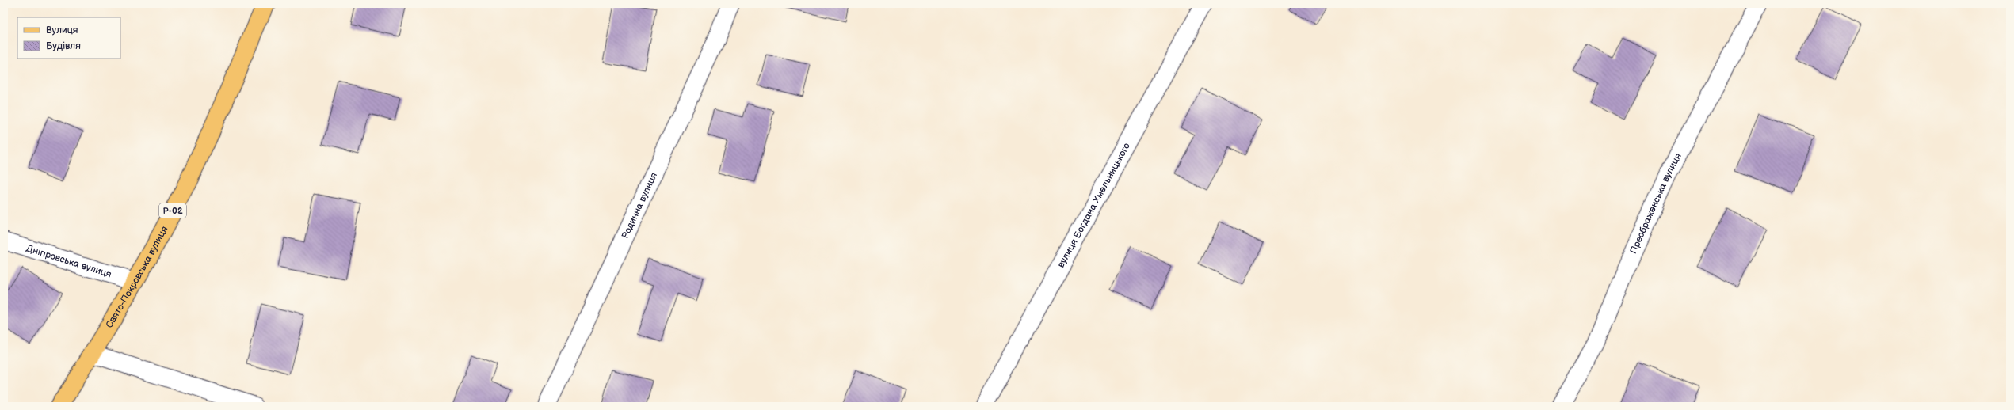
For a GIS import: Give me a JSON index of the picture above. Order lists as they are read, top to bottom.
{
  "streets": {
    "main road": ["Р-02", "Свято-Покровська вулиця"],
    "street": [
      "Преображенська вулиця",
      "Родинна вулиця",
      "вулиця Богдана Хмельницького",
      "Дніпровська вулиця"
    ]
  },
  "crossings": [
    ["Дніпровська вулиця", "Свято-Покровська вулиця"]
  ],
  "legend": ["Вулиця", "Будівля"]
}
